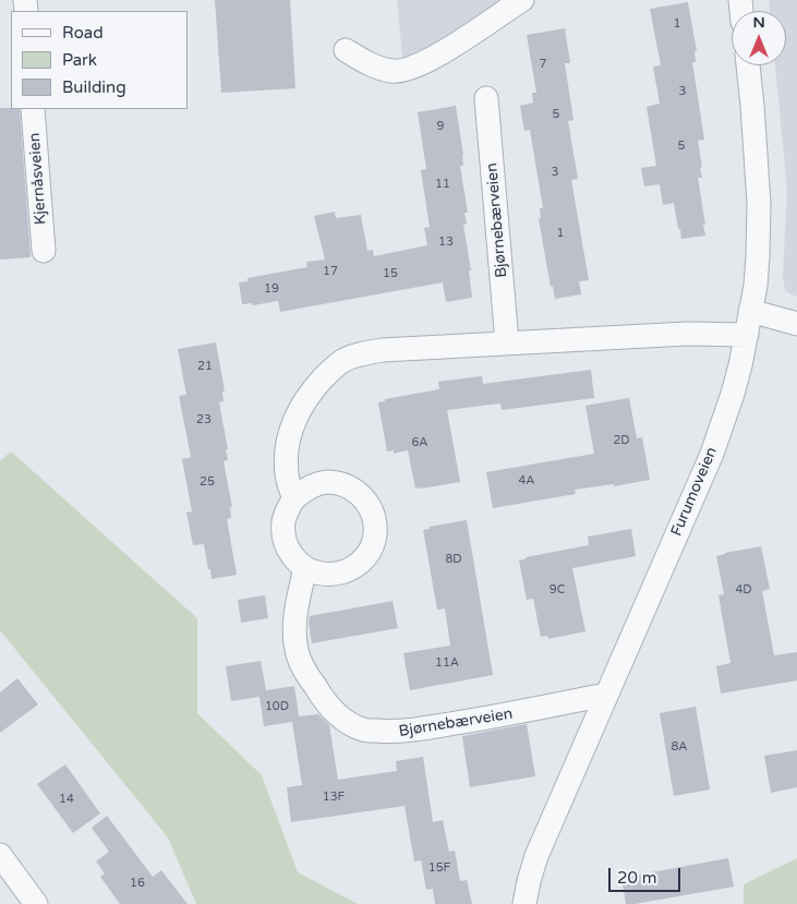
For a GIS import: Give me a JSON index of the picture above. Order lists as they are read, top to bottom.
{
  "streets": {
    "street": ["Kjernåsveien", "Bjørnebærveien", "Furumoveien"]
  },
  "crossings": [
    ["Bjørnebærveien", "Furumoveien"]
  ],
  "house_numbers": [
    "1",
    "7",
    "3",
    "5",
    "9",
    "5",
    "3",
    "11",
    "1",
    "13",
    "17",
    "15",
    "19",
    "21",
    "23",
    "2D",
    "6A",
    "4A",
    "25",
    "8D",
    "9C",
    "4D",
    "11A",
    "10D",
    "8A",
    "13F",
    "14",
    "15F",
    "16"
  ],
  "legend": ["Road", "Park", "Building"],
  "scale_bar": "20 m",
  "north": "top"
}
